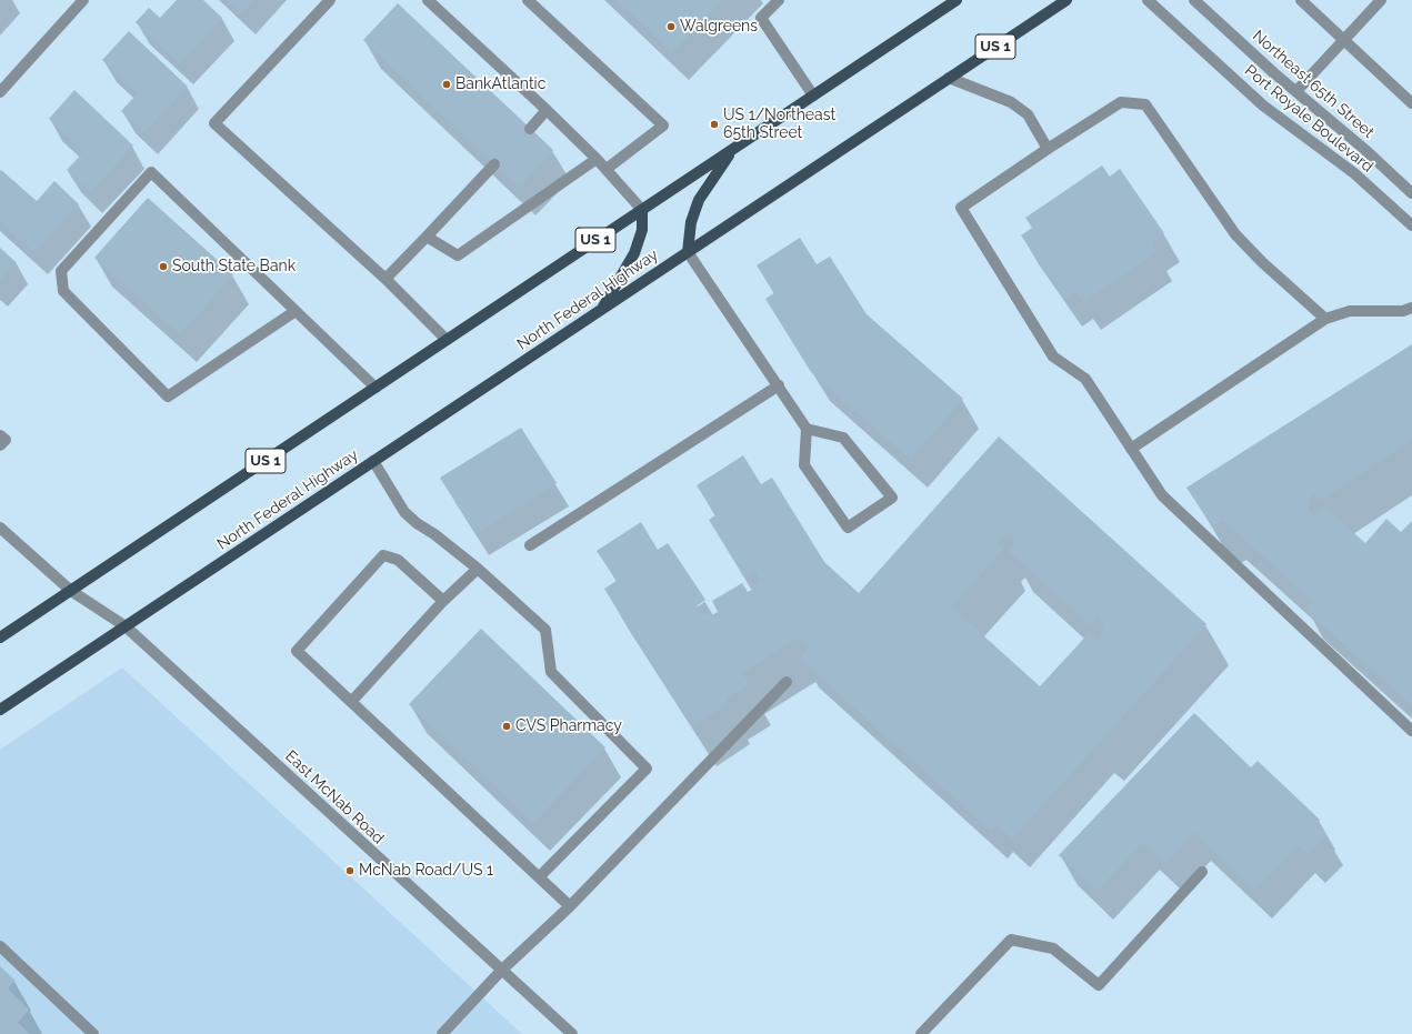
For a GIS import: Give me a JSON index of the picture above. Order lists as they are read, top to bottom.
{
  "streets": {
    "main road": ["US 1", "North Federal Highway"],
    "street": ["Northeast 65th Street", "Port Royale Boulevard", "East McNab Road"]
  },
  "crossings": [
    ["US 1", "North Federal Highway"],
    ["US 1", "East McNab Road"],
    ["North Federal Highway", "East McNab Road"]
  ],
  "places": [
    "Walgreens",
    "BankAtlantic",
    "US 1/Northeast 65th Street",
    "South State Bank",
    "CVS Pharmacy",
    "McNab Road/US 1"
  ]
}
